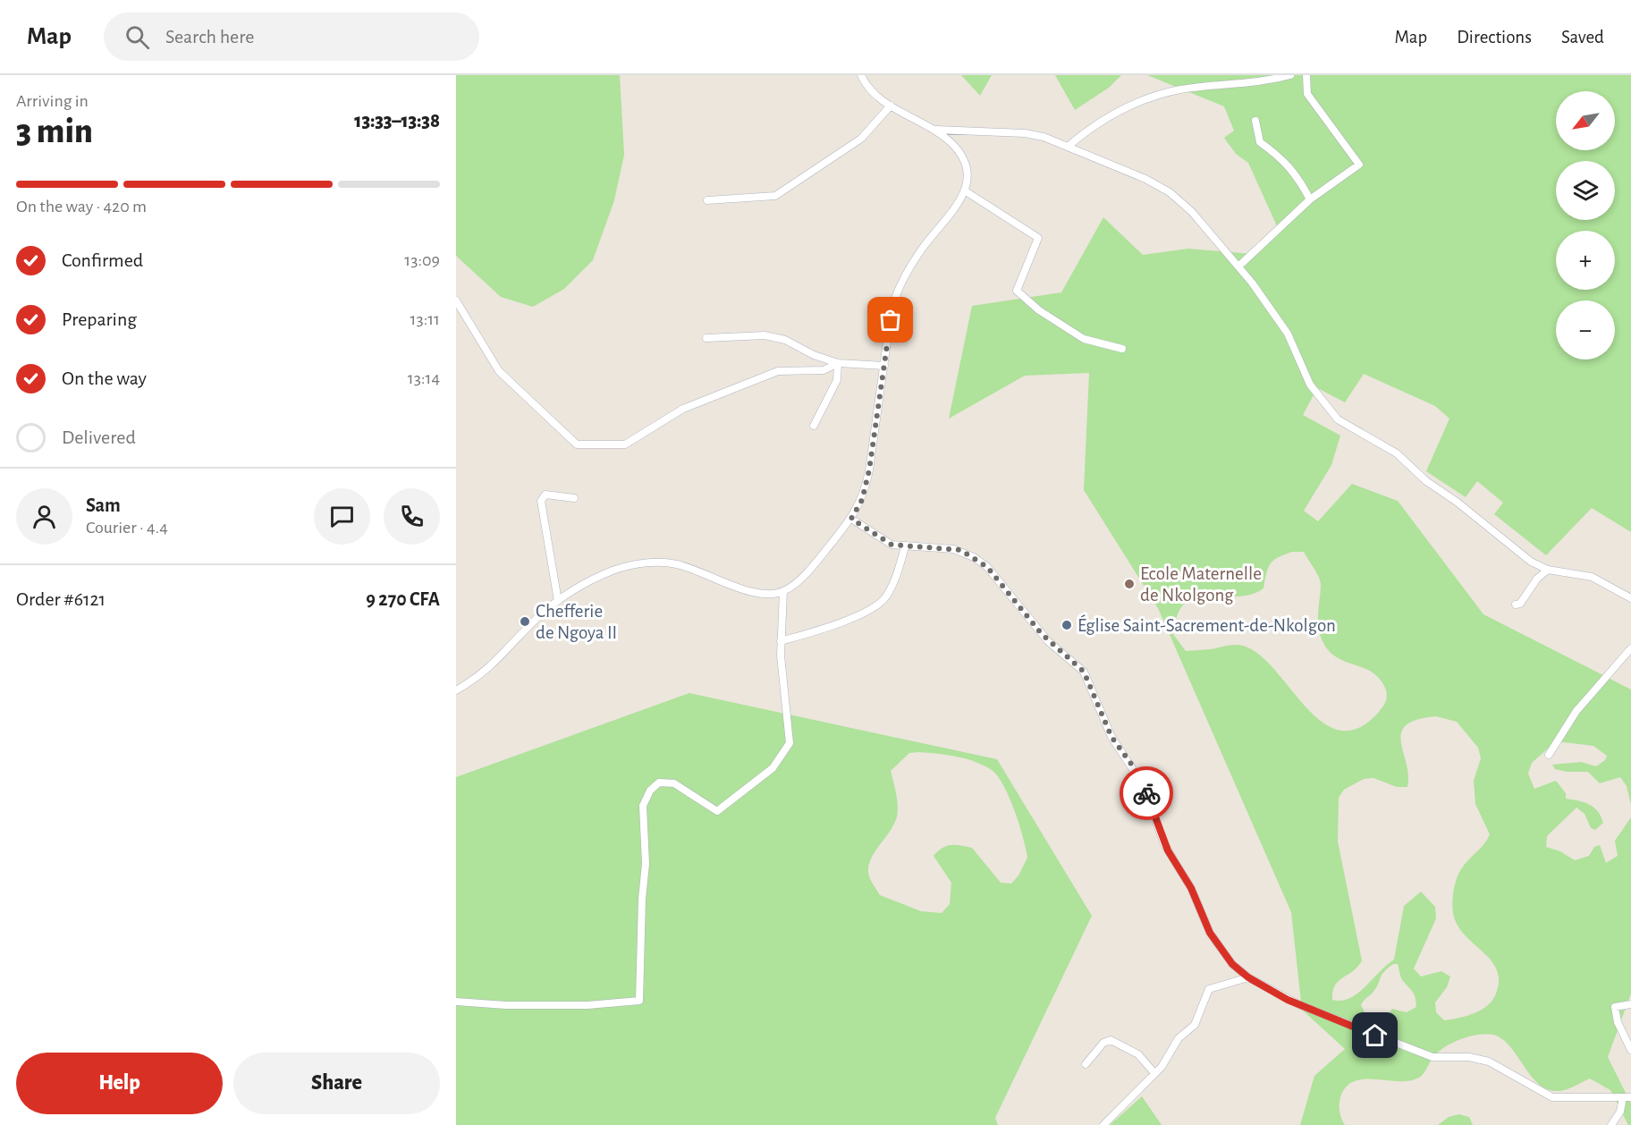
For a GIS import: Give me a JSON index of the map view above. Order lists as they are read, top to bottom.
{
  "places": ["Ecole Maternelle de Nkolgong", "Chefferie de Ngoya II", "Église Saint-Sacrement-de-Nkolgon"],
  "north": "bottom left",
  "page": {
    "header": "Map",
    "search": "Search here",
    "nav": ["Map", "Directions", "Saved"],
    "heading": ["3 min", "Arriving in", "13:33–13:38"],
    "panel": [
      "Sam",
      "Courier · 4.4",
      "Order #6121",
      "9 270 CFA"
    ],
    "map_buttons": ["+", "−"],
    "bar": "On the way · 420 m",
    "list": [
      ["Confirmed", "13:09"],
      ["Preparing", "13:11"],
      ["On the way", "13:14"],
      "Delivered"
    ],
    "buttons": ["Help", "Share"]
  }
}
